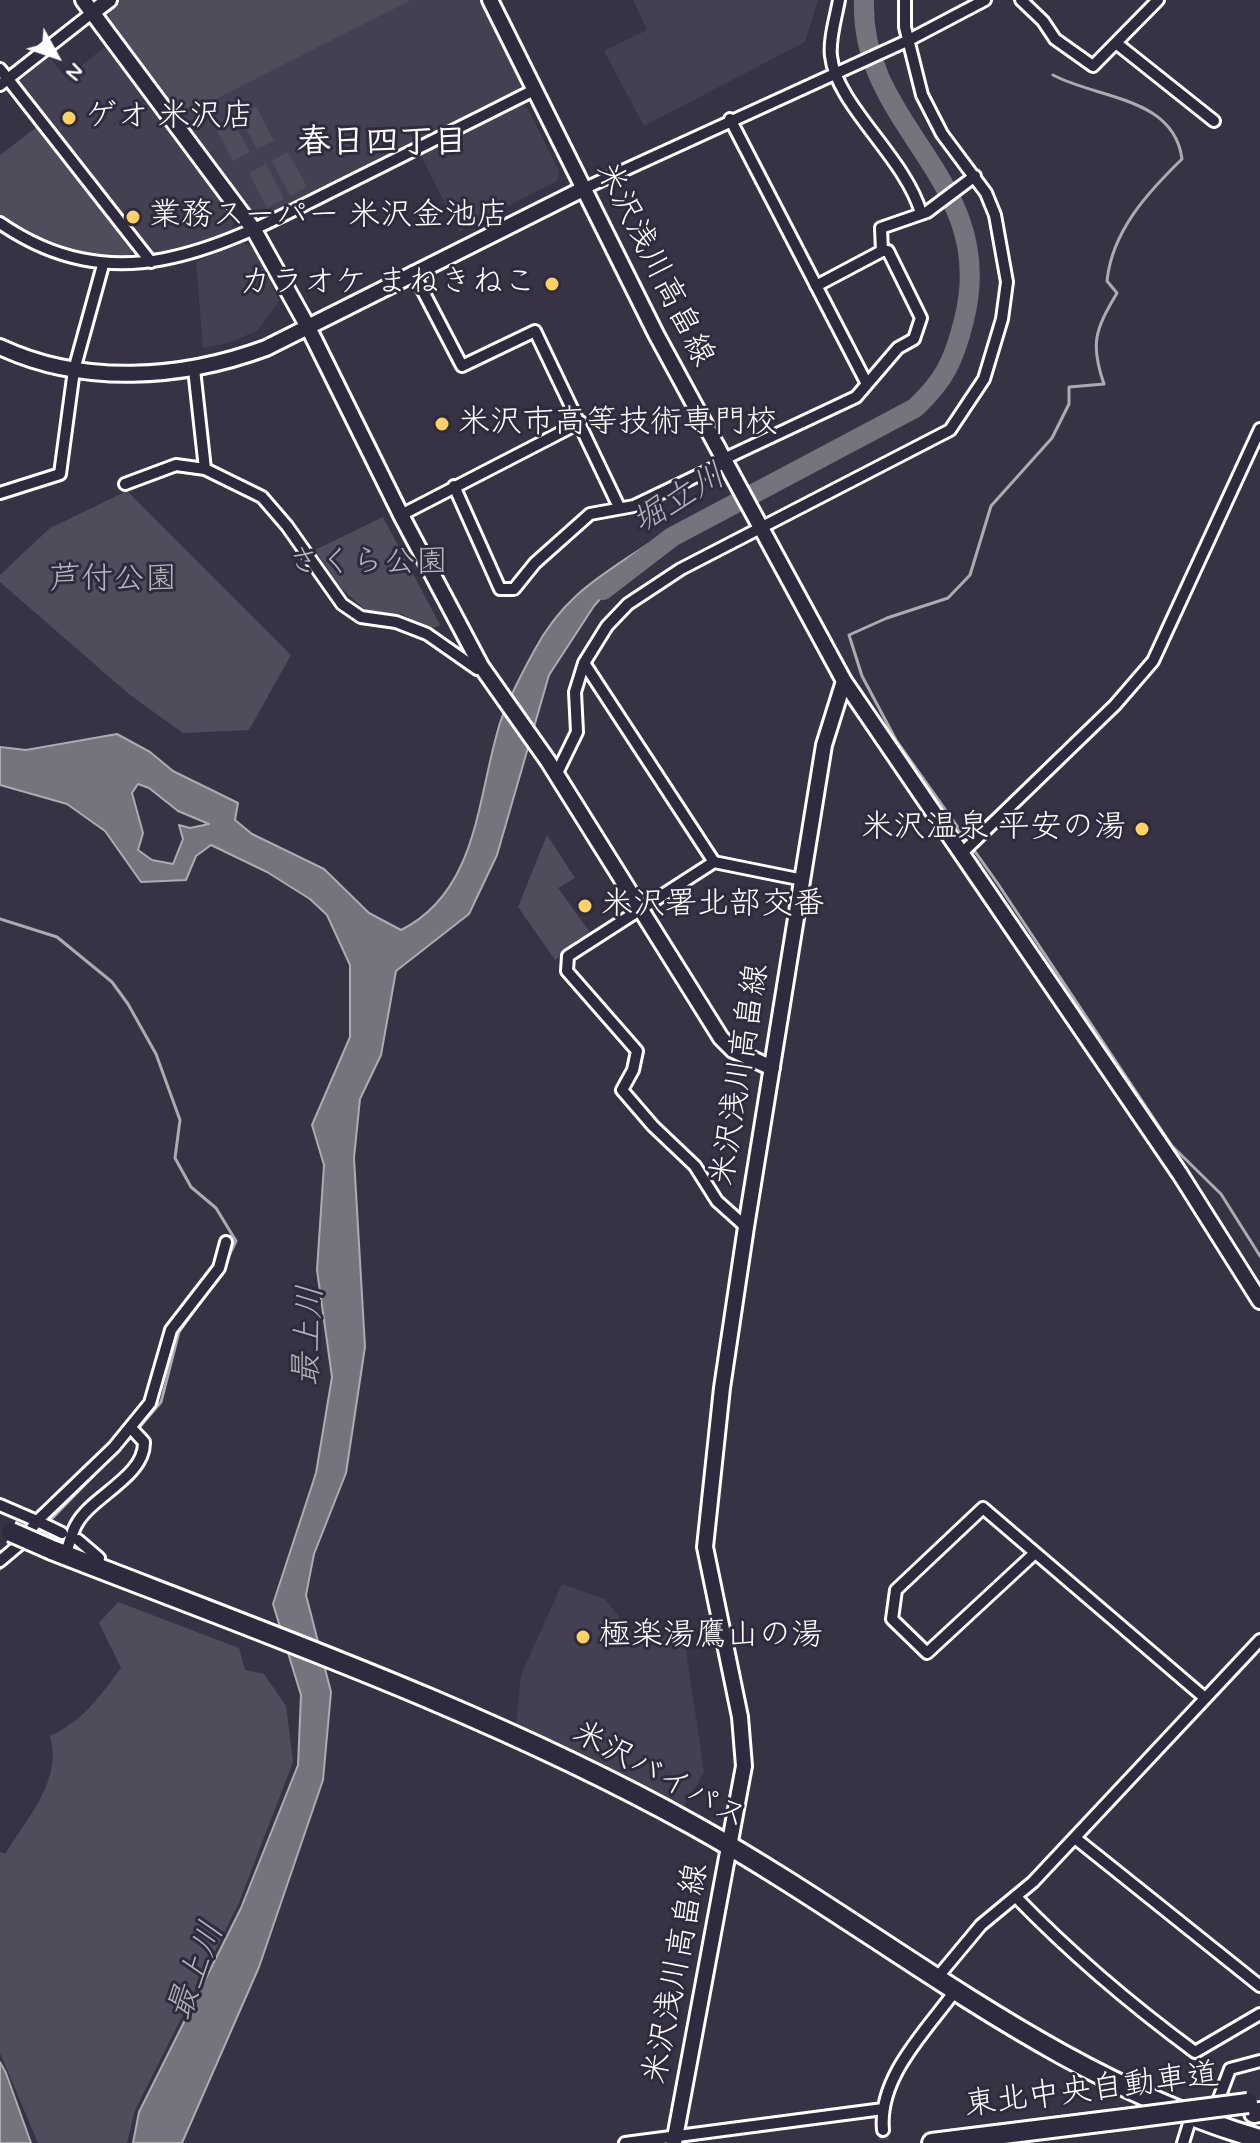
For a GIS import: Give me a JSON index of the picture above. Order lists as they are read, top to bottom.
{
  "streets": {
    "highway": ["米沢バイパス", "東北中央自動車道"],
    "street": ["米沢浅川高畠線"]
  },
  "crossings": [
    ["米沢浅川高畠線", "米沢バイパス"]
  ],
  "districts": ["春日四丁目"],
  "water": ["堀立川", "最上川"],
  "parks": ["さくら公園", "芦付公園"],
  "places": [
    "ゲオ 米沢店",
    "業務スーパー 米沢金池店",
    "カラオケ まねきねこ",
    "米沢市高等技術専門校",
    "米沢温泉 平安の湯",
    "米沢署北部交番",
    "極楽湯鷹山の湯"
  ],
  "north": "bottom right"
}
